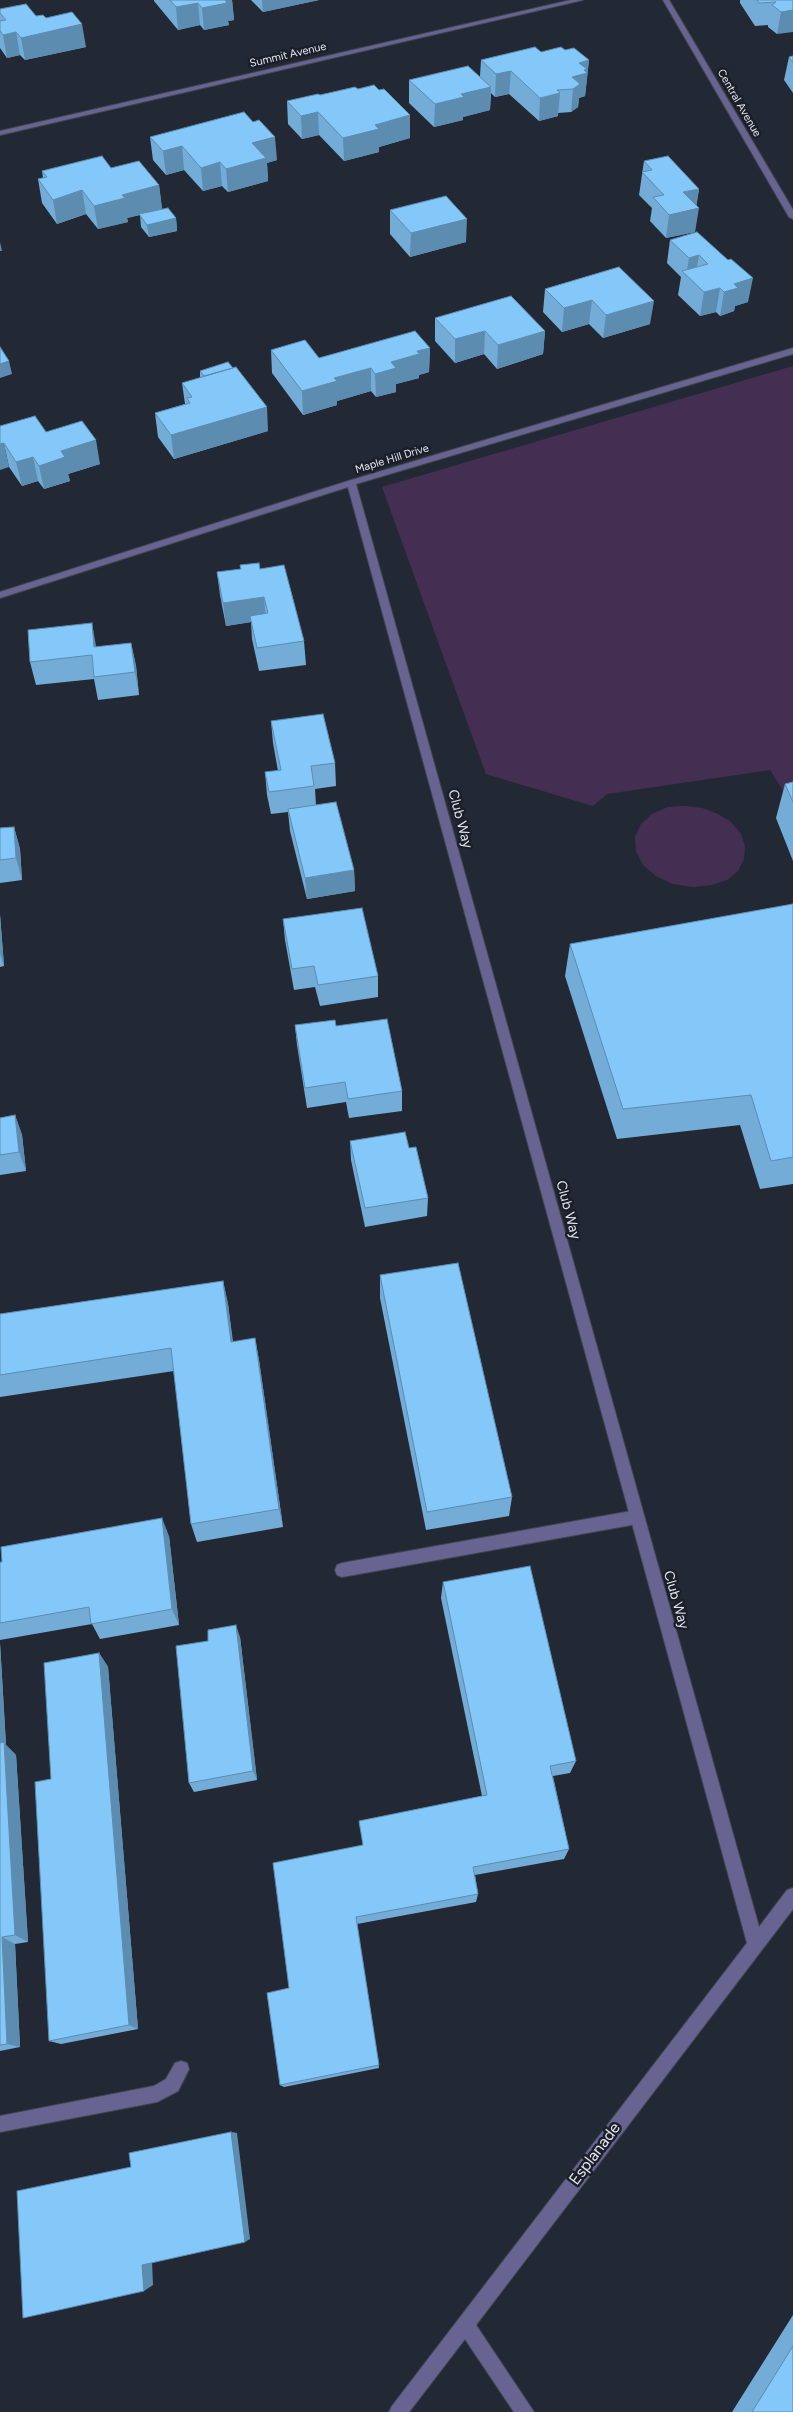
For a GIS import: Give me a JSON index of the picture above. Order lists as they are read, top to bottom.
{
  "streets": {
    "street": [
      "Summit Avenue",
      "Central Avenue",
      "Maple Hill Drive",
      "Club Way",
      "Esplanade"
    ]
  },
  "crossings": [
    ["Maple Hill Drive", "Club Way"],
    ["Club Way", "Esplanade"]
  ]
}
